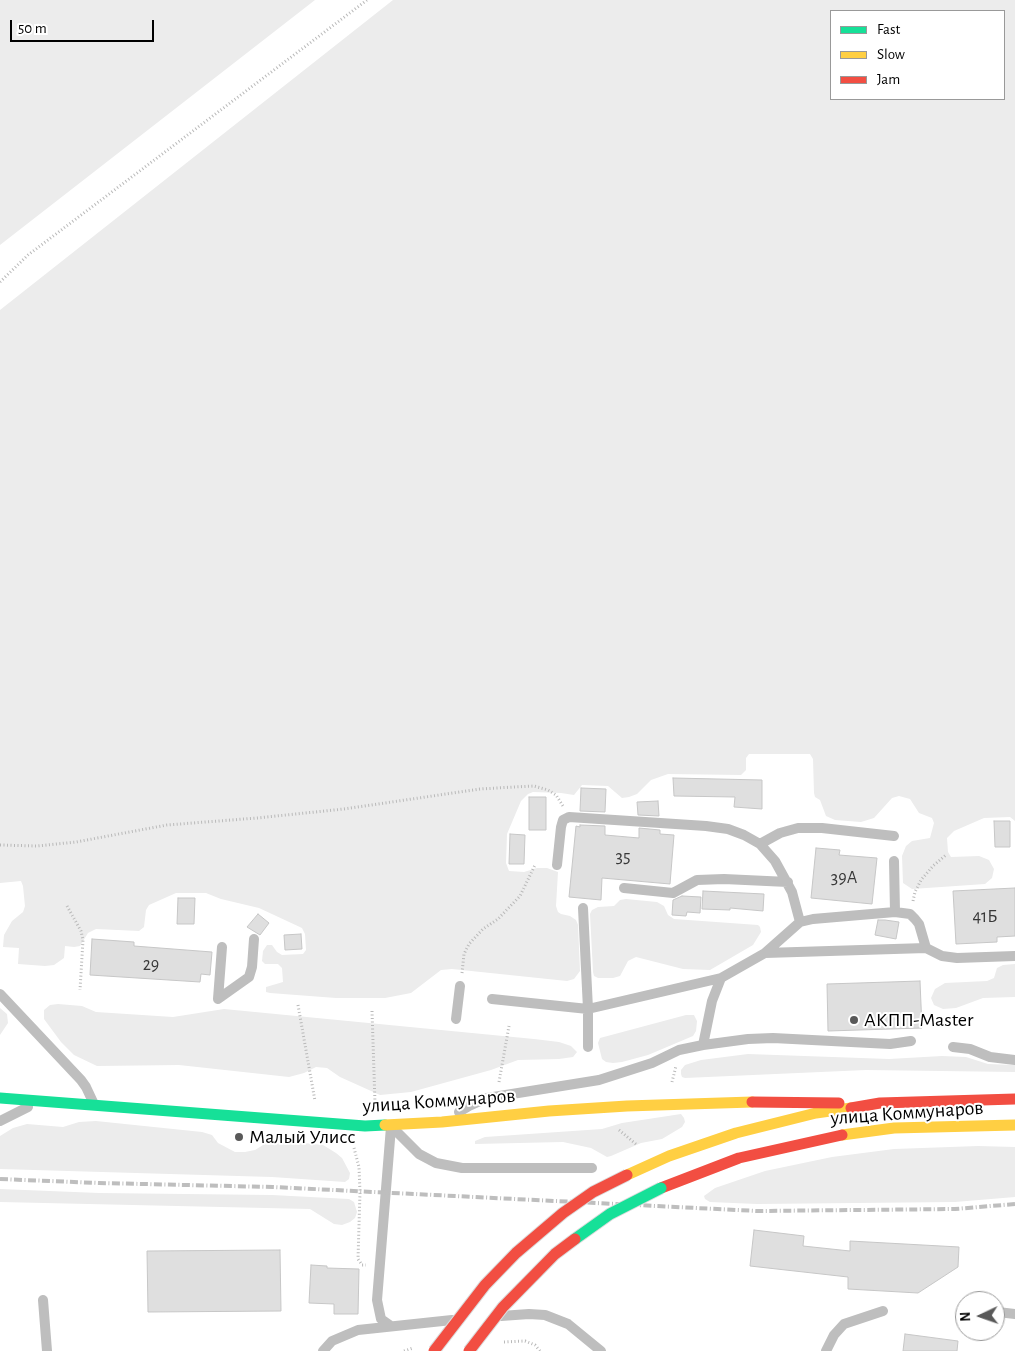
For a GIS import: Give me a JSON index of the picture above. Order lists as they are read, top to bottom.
{
  "streets": {
    "main road": ["улица Коммунаров"]
  },
  "places": ["АКПП-Master", "Малый Улисс"],
  "house_numbers": [
    "35",
    "39А",
    "41Б",
    "29"
  ],
  "legend": ["Fast", "Slow", "Jam"],
  "scale_bar": "50 m",
  "north": "left"
}
